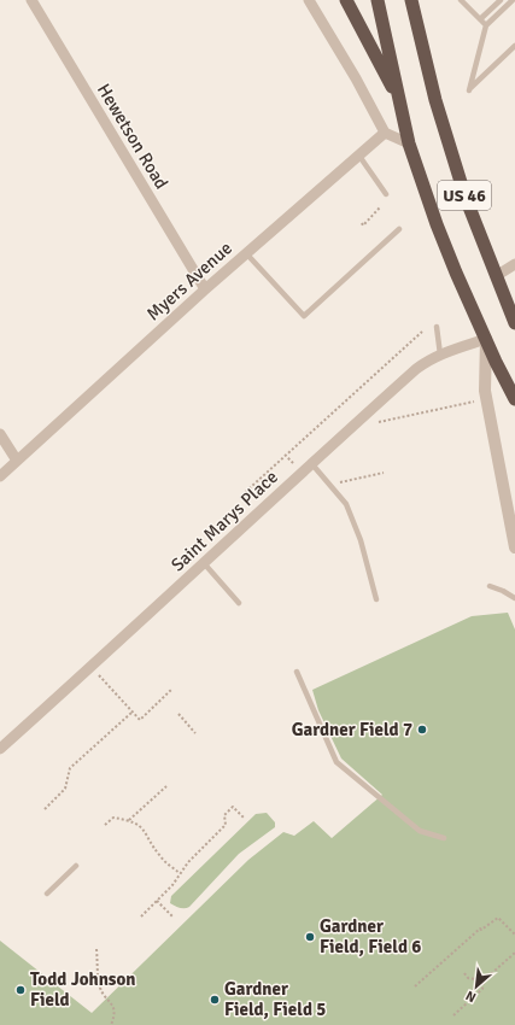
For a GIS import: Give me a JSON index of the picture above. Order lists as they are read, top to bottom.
{
  "streets": {
    "highway": ["US 46"],
    "street": ["Hewetson Road", "Myers Avenue", "Saint Marys Place"]
  },
  "crossings": [
    ["Hewetson Road", "Myers Avenue"],
    ["US 46", "Saint Marys Place"]
  ],
  "places": [
    "Gardner Field 7",
    "Gardner Field, Field 6",
    "Todd Johnson Field",
    "Gardner Field, Field 5"
  ],
  "north": "bottom left"
}
